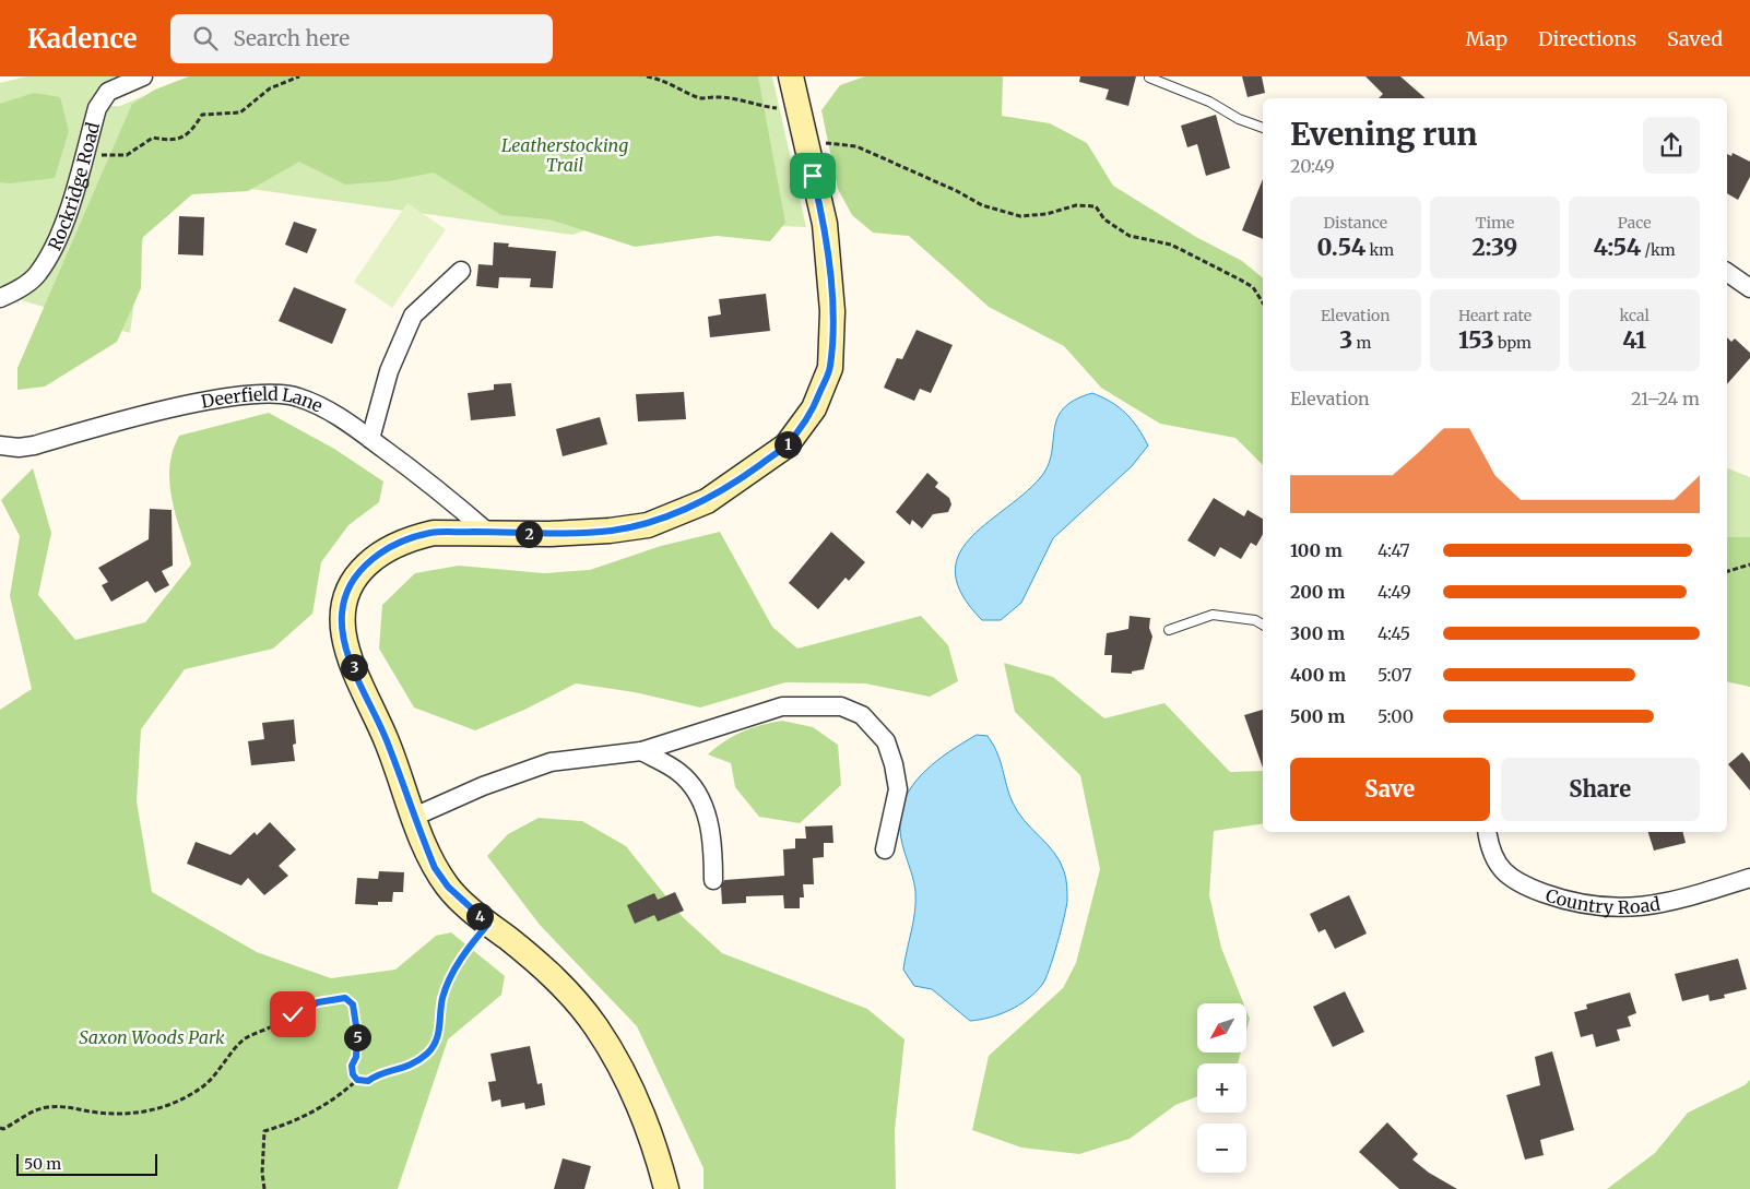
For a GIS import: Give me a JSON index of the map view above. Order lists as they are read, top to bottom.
{
  "streets": {
    "street": ["Rockridge Road", "Deerfield Lane", "Country Road"]
  },
  "parks": ["Leatherstocking Trail", "Saxon Woods Park"],
  "scale_bar": "50 m",
  "north": "bottom left",
  "page": {
    "header": "Kadence",
    "search": "Search here",
    "nav": ["Map", "Directions", "Saved"],
    "heading": ["Evening run", "20:49"],
    "stats": [
      ["Distance", "0.54 km"],
      ["Time", "2:39"],
      ["Pace", "4:54 /km"],
      ["Elevation", "3 m"],
      ["Heart rate", "153 bpm"],
      ["kcal", "41"]
    ],
    "chart": ["Elevation", "21–24 m"],
    "pins": [
      "1",
      "2",
      "3",
      "4",
      "5"
    ],
    "list": [
      {
        "name": "100 m",
        "note": "4:47"
      },
      {
        "name": "200 m",
        "note": "4:49"
      },
      {
        "name": "300 m",
        "note": "4:45"
      },
      {
        "name": "400 m",
        "note": "5:07"
      },
      {
        "name": "500 m",
        "note": "5:00"
      }
    ],
    "buttons": ["Save", "Share"],
    "map_buttons": ["+", "−"],
    "scale": "50 m"
  }
}
